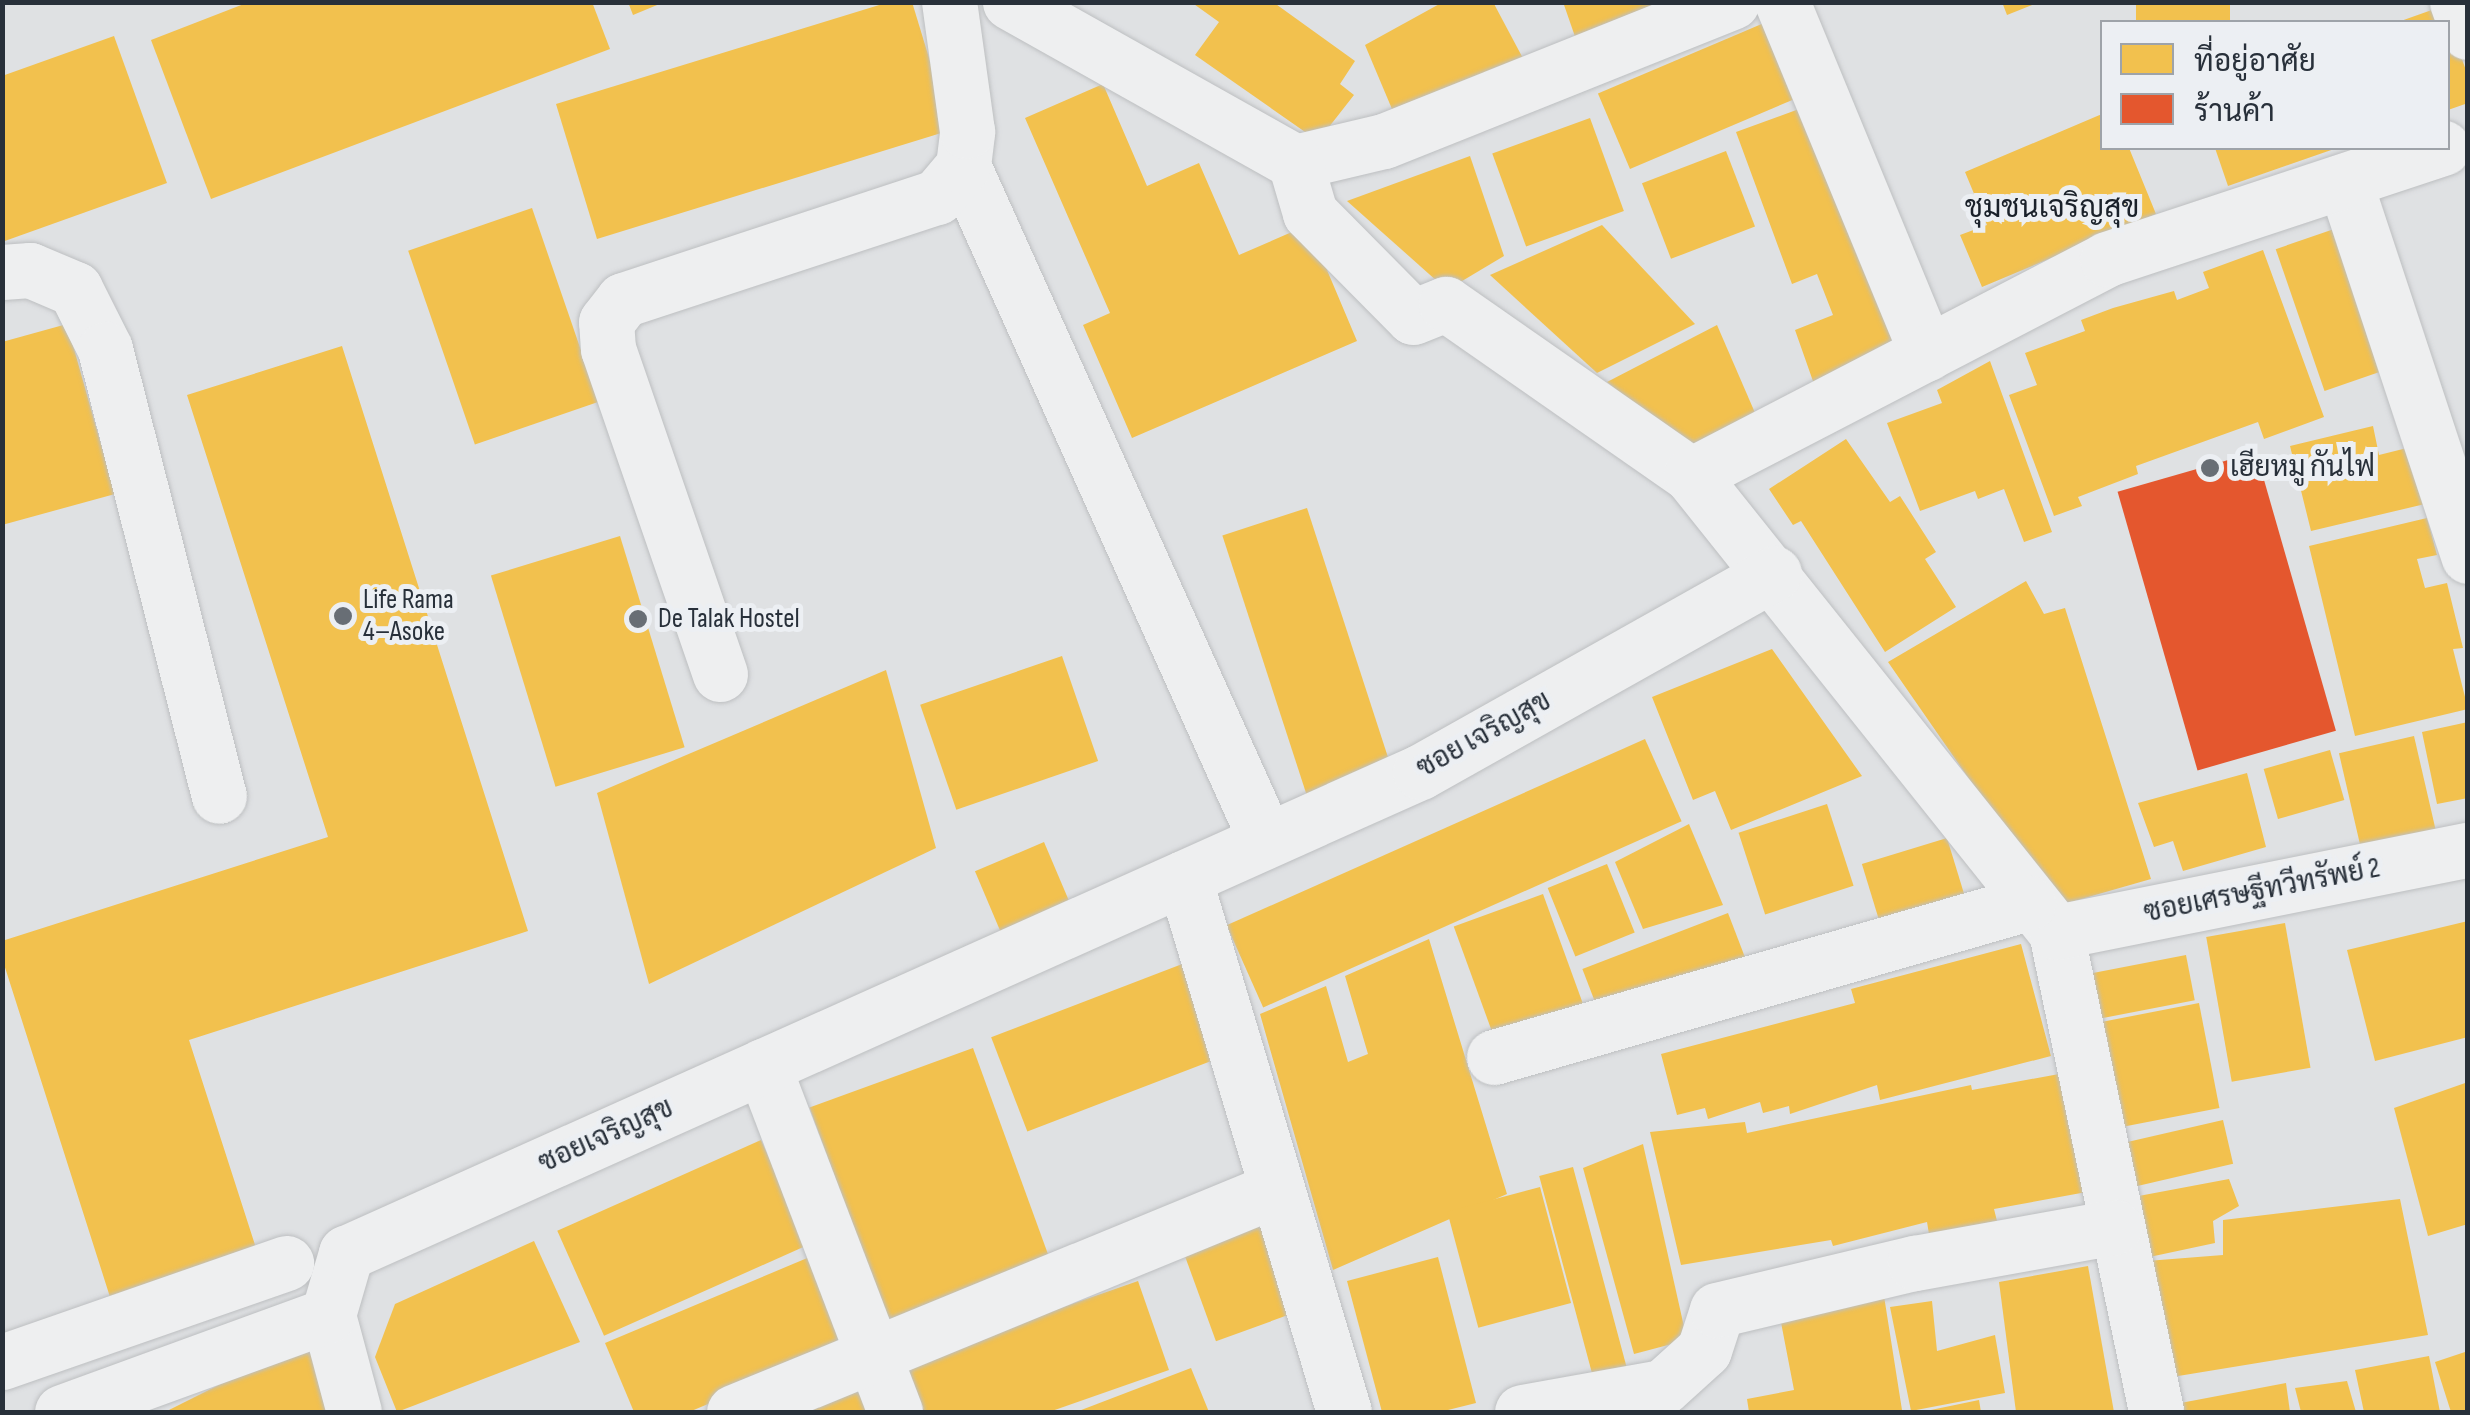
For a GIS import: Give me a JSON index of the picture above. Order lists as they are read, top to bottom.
{
  "streets": {
    "street": ["ซอย เจริญสุข", "ซอยเศรษฐีทวีทรัพย์ 2", "ซอยเจริญสุข"]
  },
  "crossings": [
    ["ซอย เจริญสุข", "ซอยเจริญสุข"]
  ],
  "districts": ["ชุมชนเจริญสุข"],
  "places": ["เฮียหมู กันไฟ", "Life Rama 4–Asoke", "De Talak Hostel"],
  "legend": ["ที่อยู่อาศัย", "ร้านค้า"]
}
